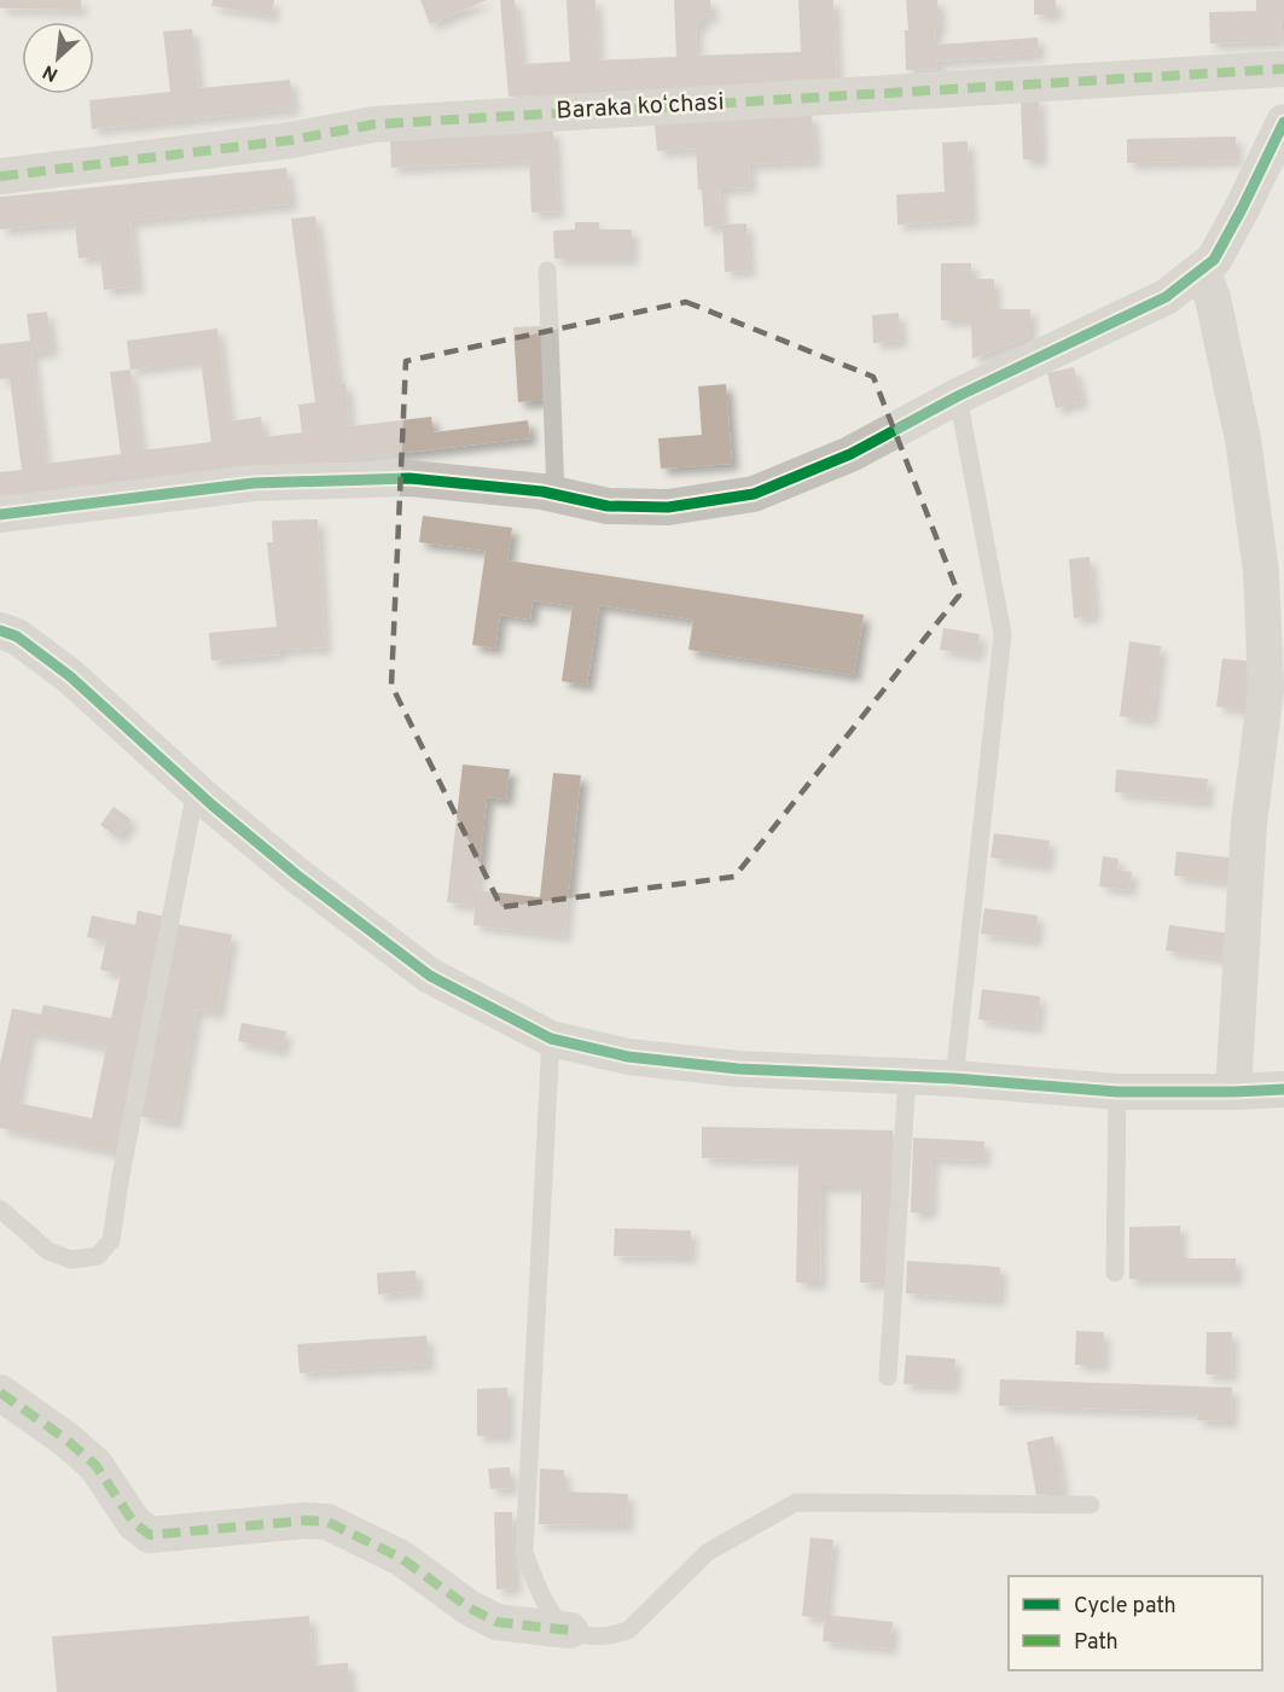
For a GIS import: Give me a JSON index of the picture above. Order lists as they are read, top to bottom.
{
  "streets": {
    "street": ["Baraka koʻchasi"]
  },
  "legend": ["Cycle path", "Path"],
  "north": "bottom left"
}
